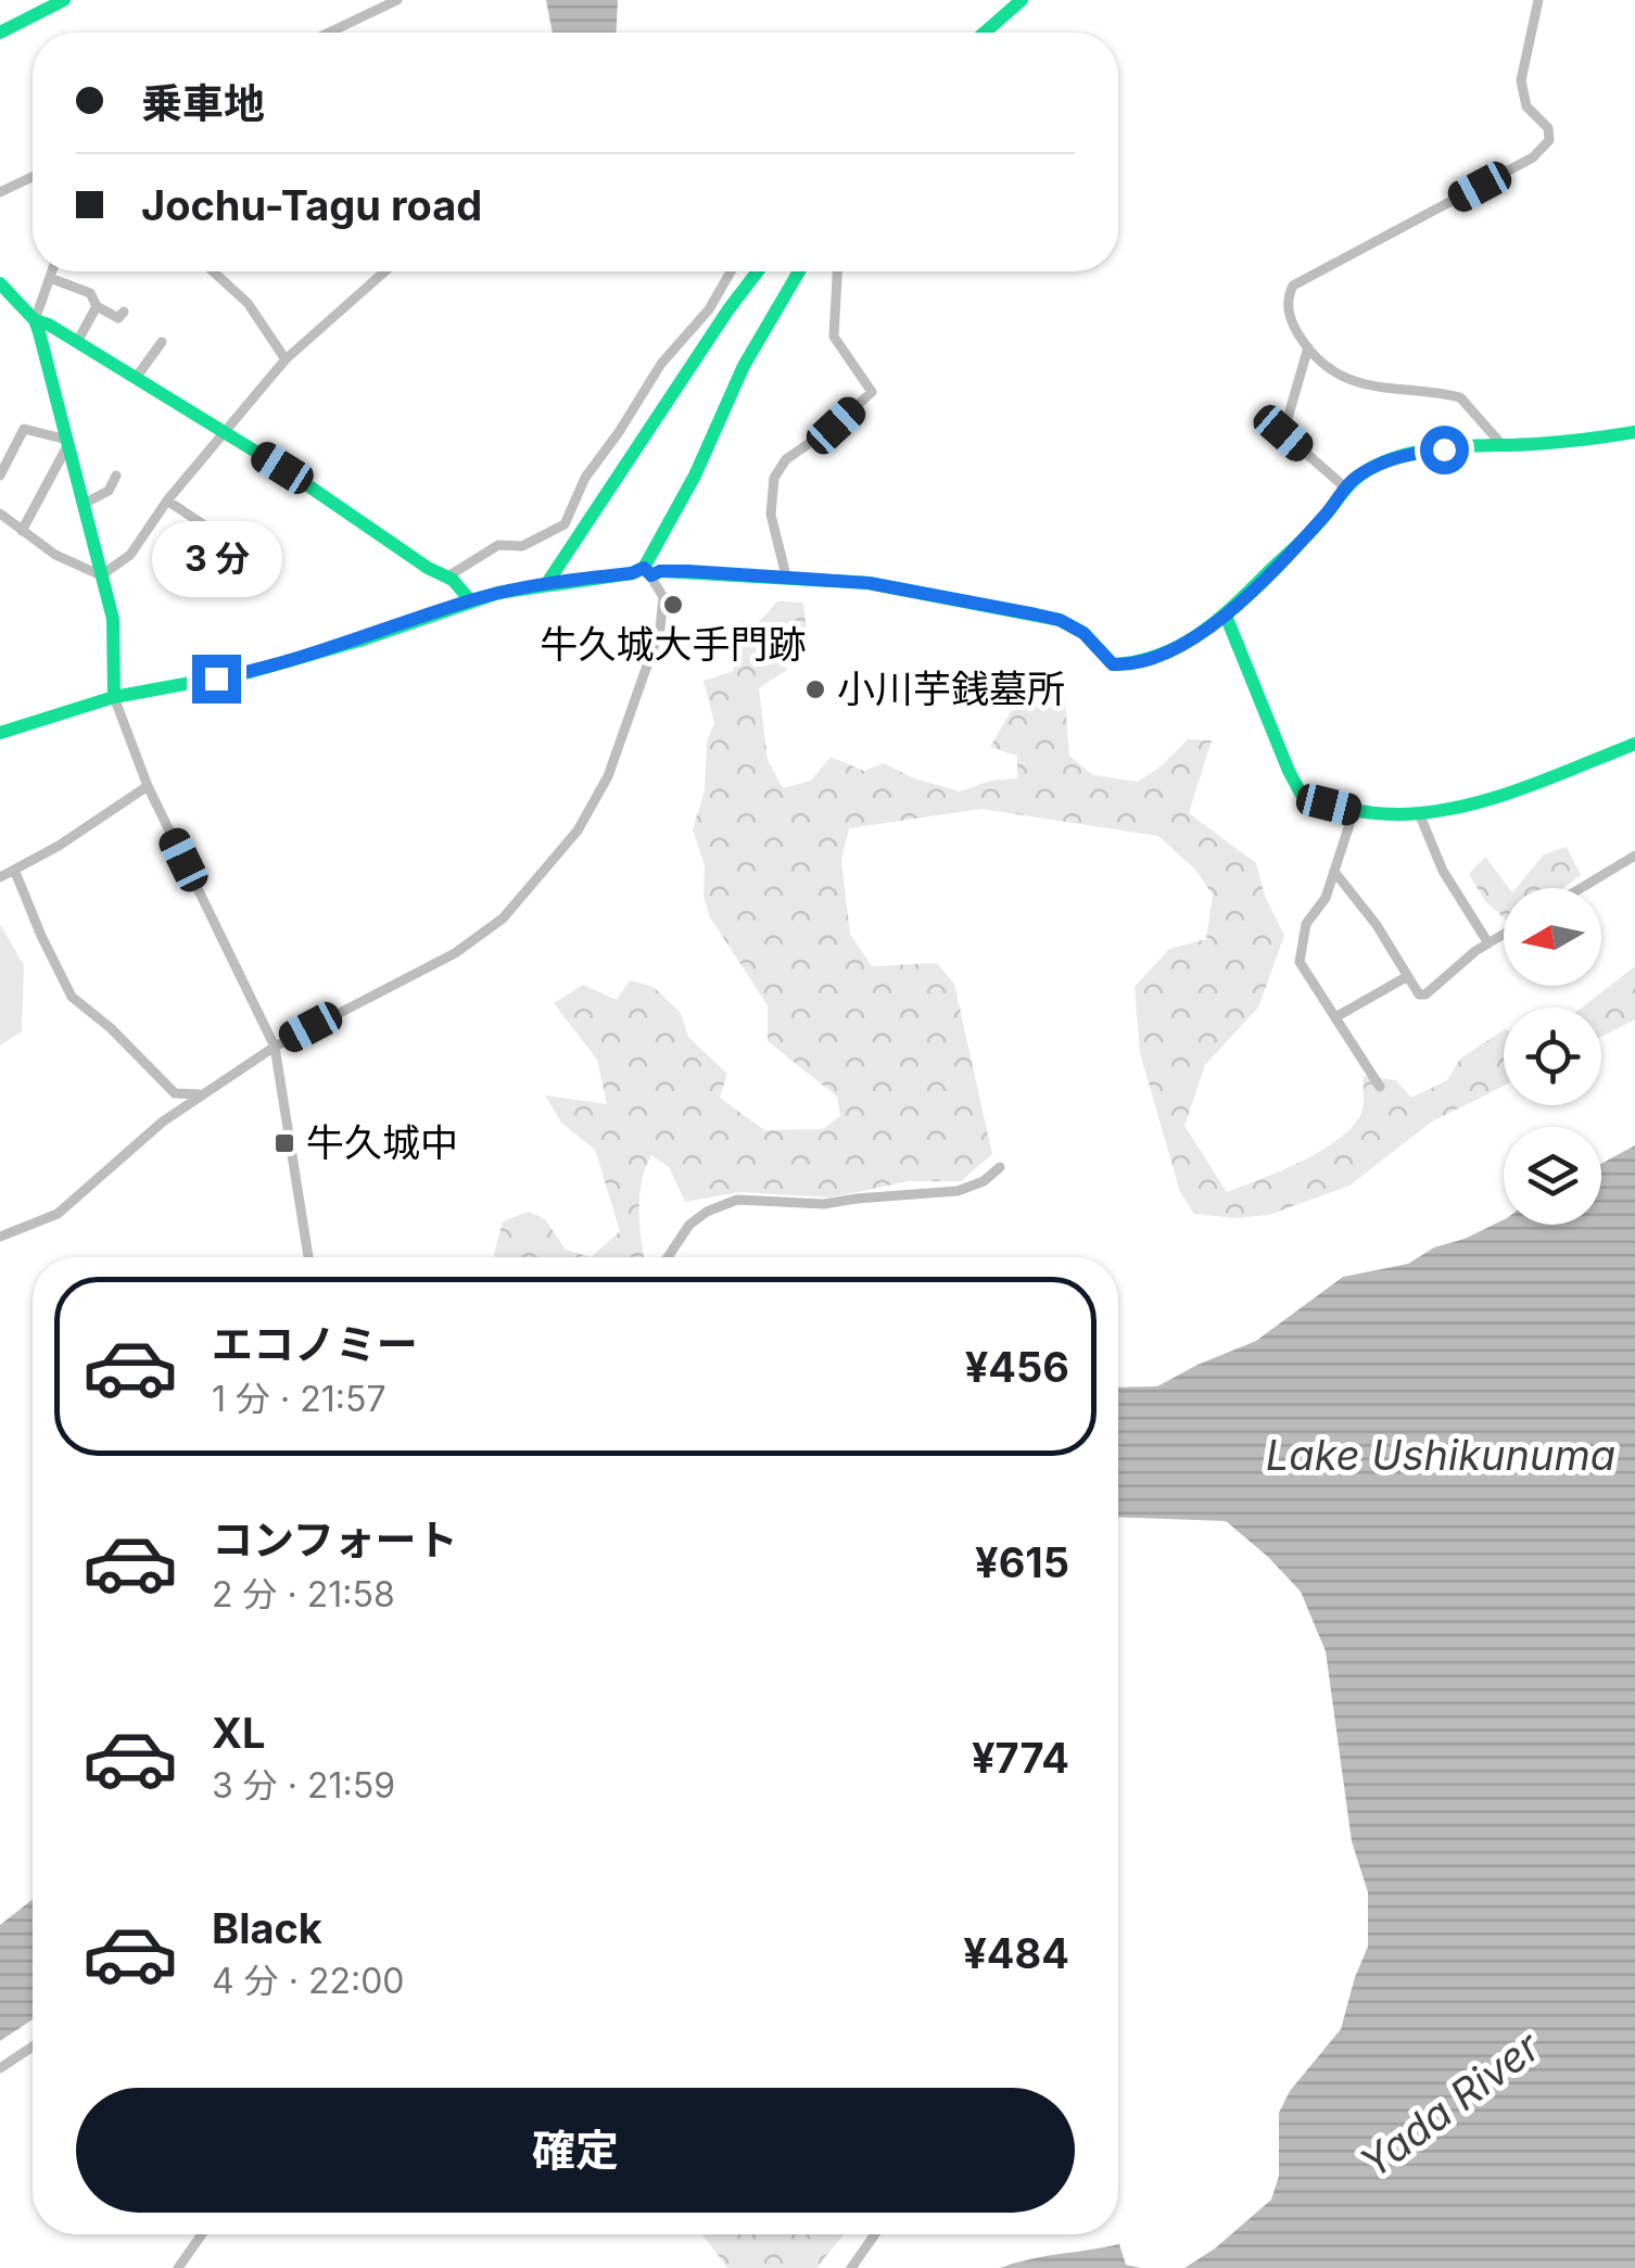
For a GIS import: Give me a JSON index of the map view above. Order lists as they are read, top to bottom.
{
  "water": ["Lake Ushikunuma", "Yada River"],
  "places": {
    "other": ["牛久城大手門跡", "小川芋銭墓所"],
    "transit": ["牛久城中"]
  },
  "north": "left",
  "page": {
    "banner": ["乗車地", "Jochu-Tagu road"],
    "bubble": "3 分",
    "list": [
      {
        "name": "エコノミー",
        "note": "1 分 · 21:57",
        "value": "¥456"
      },
      {
        "name": "コンフォート",
        "note": "2 分 · 21:58",
        "value": "¥615"
      },
      {
        "name": "XL",
        "note": "3 分 · 21:59",
        "value": "¥774"
      },
      {
        "name": "Black",
        "note": "4 分 · 22:00",
        "value": "¥484"
      }
    ],
    "buttons": "確定"
  }
}
